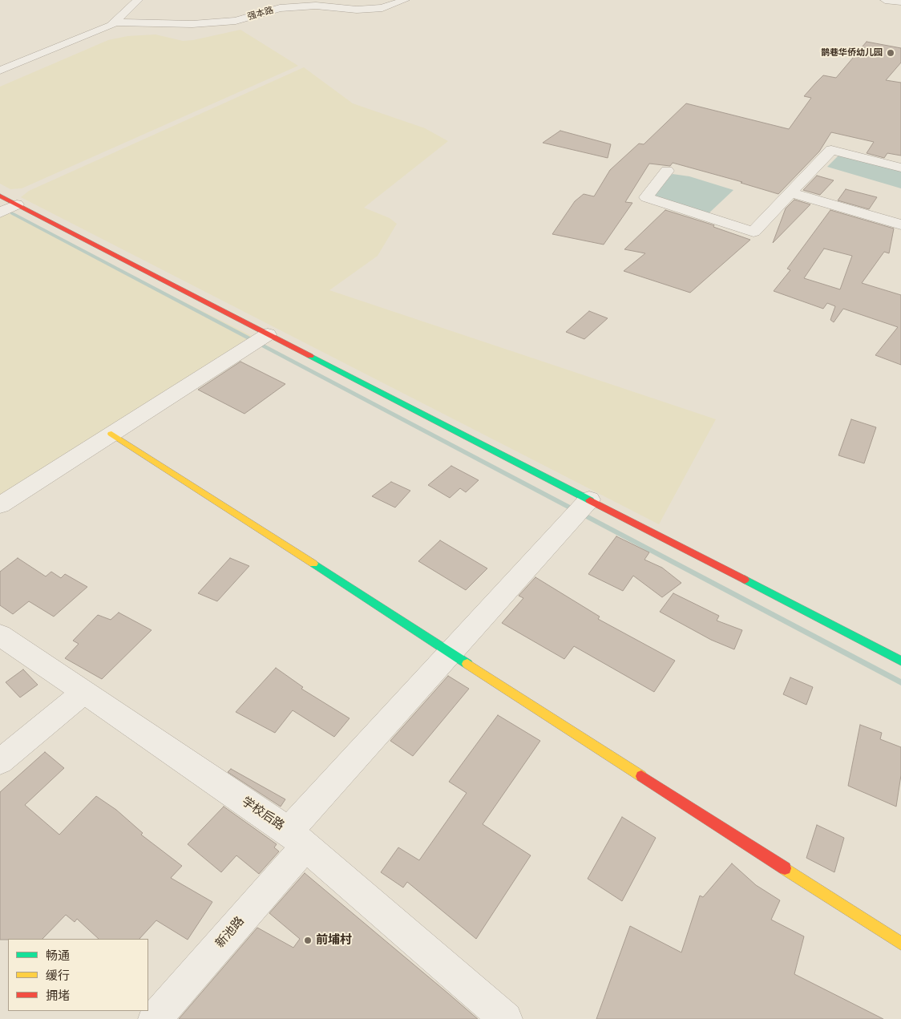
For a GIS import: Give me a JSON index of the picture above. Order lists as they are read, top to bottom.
{
  "streets": {
    "street": ["强本路", "学校后路", "新池路"]
  },
  "crossings": [
    ["学校后路", "新池路"]
  ],
  "places": ["鹊巷华侨幼儿园", "前埔村"],
  "legend": ["畅通", "缓行", "拥堵"]
}
